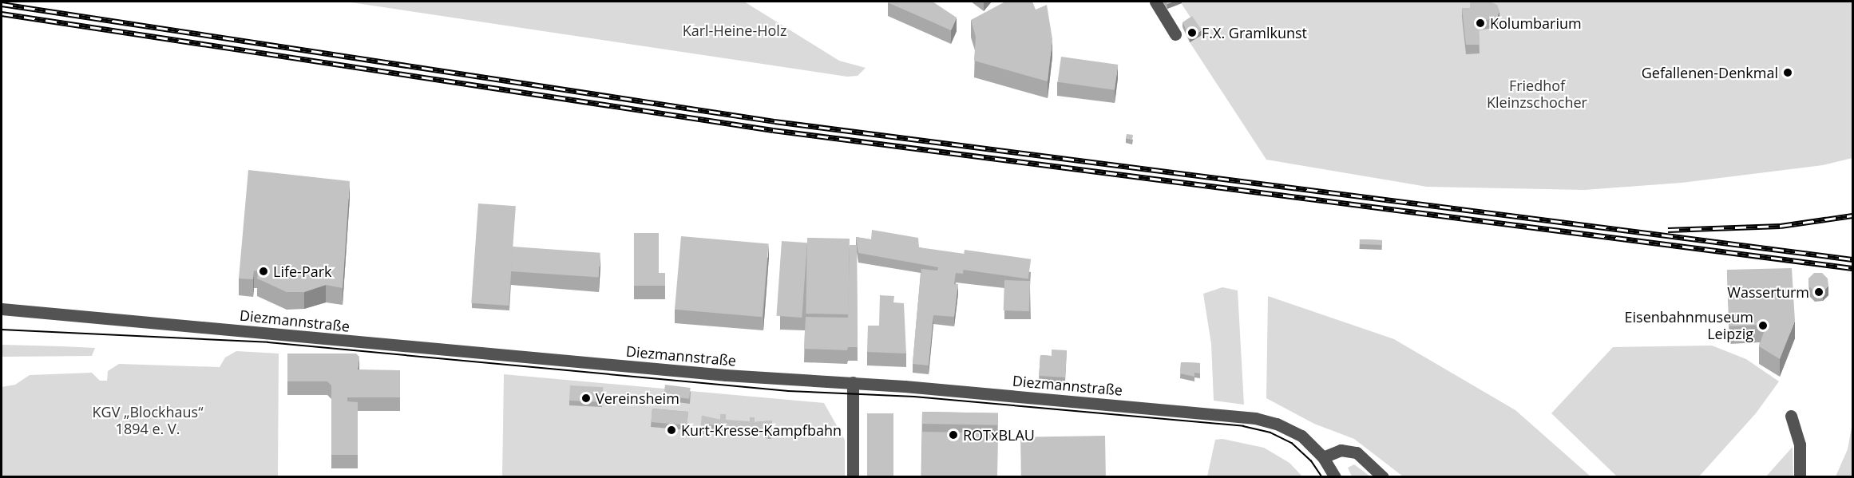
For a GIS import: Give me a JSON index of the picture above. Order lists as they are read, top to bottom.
{
  "streets": {
    "street": ["Diezmannstraße"]
  },
  "parks": ["Karl-Heine-Holz", "Friedhof Kleinzschocher", "KGV „Blockhaus“ 1894 e. V."],
  "places": [
    "Kolumbarium",
    "F.X. Gramlkunst",
    "Gefallenen-Denkmal",
    "Life-Park",
    "Wasserturm",
    "Eisenbahnmuseum Leipzig",
    "Vereinsheim",
    "Kurt-Kresse-Kampfbahn",
    "ROTxBLAU"
  ]
}
